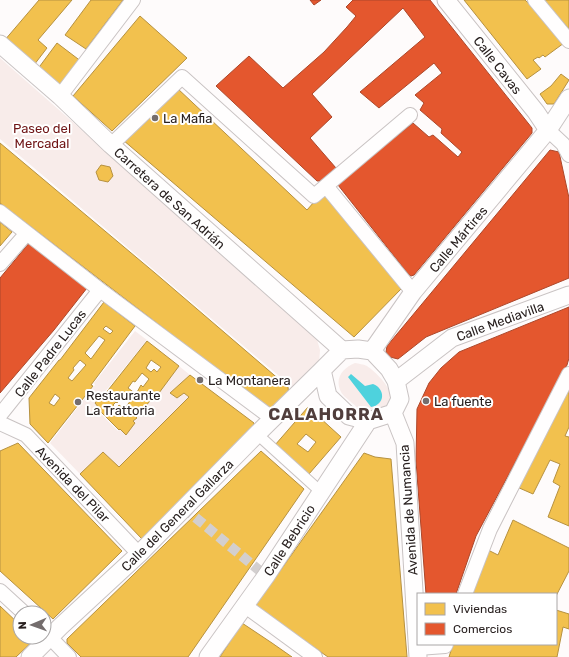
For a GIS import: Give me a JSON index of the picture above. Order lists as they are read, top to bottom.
{
  "streets": {
    "street": [
      "Calle Cavas",
      "Carretera de San Adrián",
      "Calle Mártires",
      "Calle Mediavilla",
      "Calle Padre Lucas",
      "Avenida del Pilar",
      "Avenida de Numancia",
      "Calle del General Gallarza",
      "Calle Bebricio"
    ]
  },
  "crossings": [
    ["Calle Cavas", "Calle Mártires"],
    ["Carretera de San Adrián", "Calle Mártires"],
    ["Carretera de San Adrián", "Calle Mediavilla"],
    ["Carretera de San Adrián", "Avenida de Numancia"],
    ["Carretera de San Adrián", "Calle del General Gallarza"],
    ["Carretera de San Adrián", "Calle Bebricio"],
    ["Calle Mártires", "Calle Mediavilla"],
    ["Calle Mártires", "Avenida de Numancia"],
    ["Calle Mártires", "Calle del General Gallarza"],
    ["Calle Mártires", "Calle Bebricio"],
    ["Calle Mediavilla", "Avenida de Numancia"],
    ["Calle Mediavilla", "Calle del General Gallarza"],
    ["Calle Mediavilla", "Calle Bebricio"],
    ["Avenida del Pilar", "Calle del General Gallarza"],
    ["Avenida de Numancia", "Calle del General Gallarza"],
    ["Avenida de Numancia", "Calle Bebricio"],
    ["Calle del General Gallarza", "Calle Bebricio"]
  ],
  "districts": ["CALAHORRA"],
  "parks": ["Paseo del Mercadal"],
  "places": [
    "La Mafia",
    "La Montanera",
    "La fuente",
    "Restaurante La Trattoria"
  ],
  "legend": ["Viviendas", "Comercios"],
  "north": "left"
}
